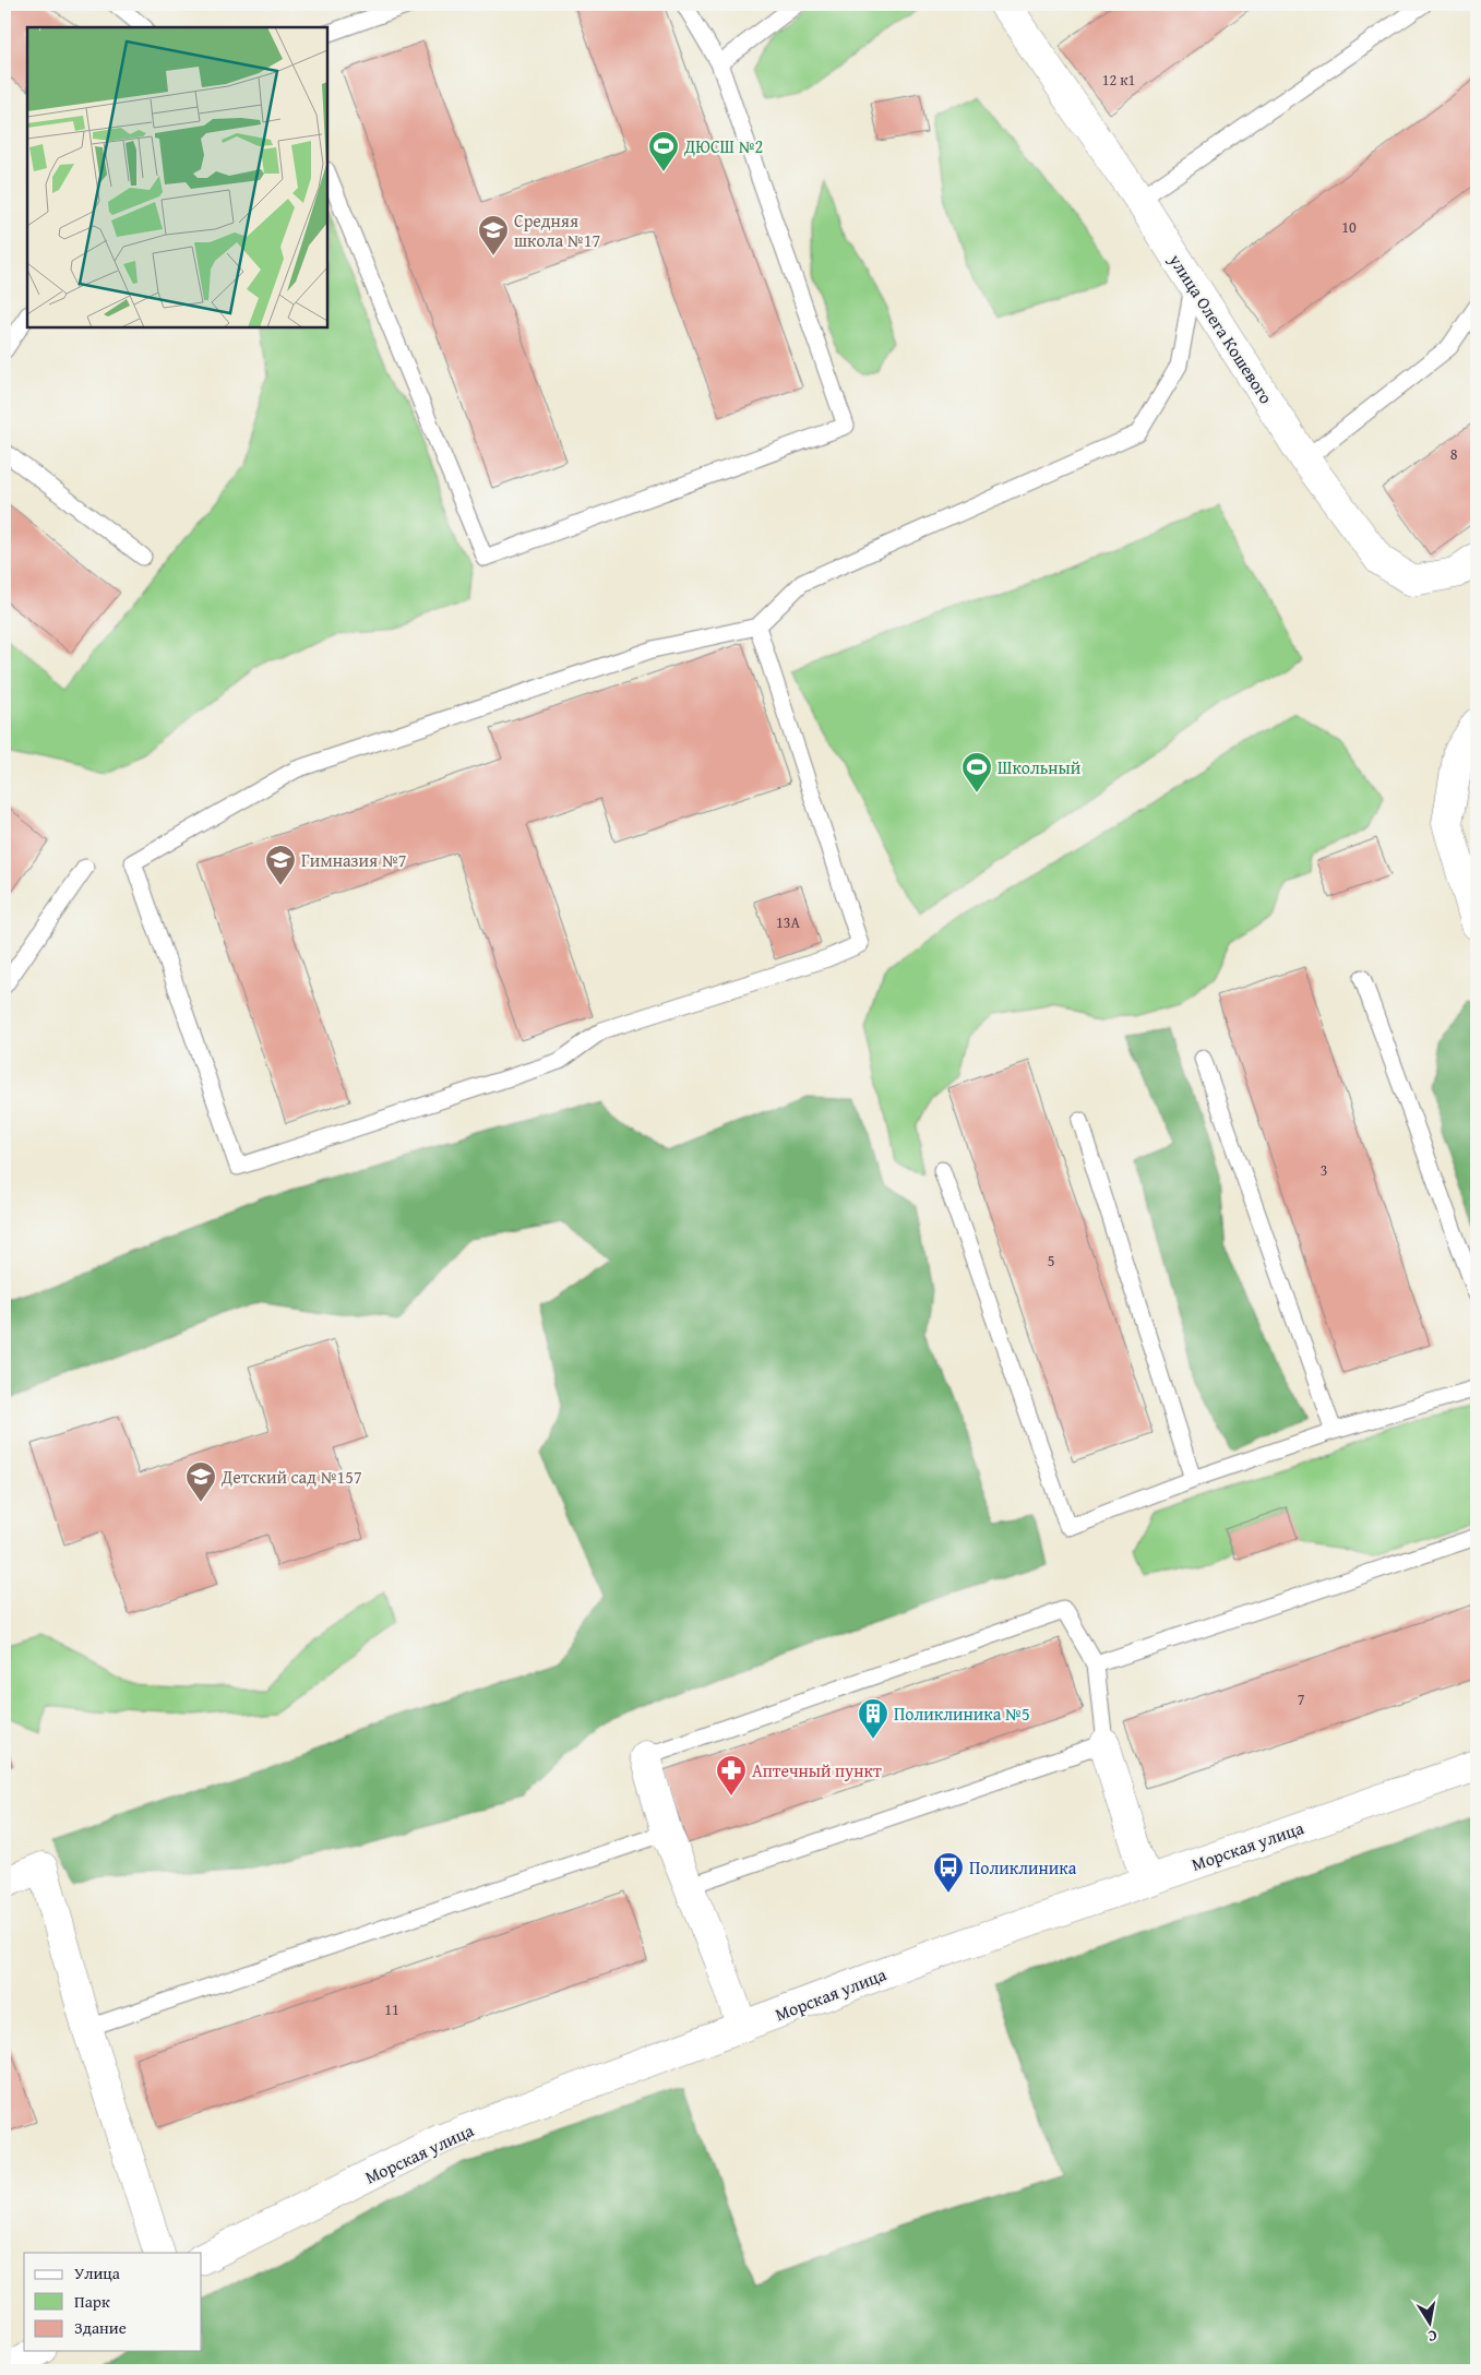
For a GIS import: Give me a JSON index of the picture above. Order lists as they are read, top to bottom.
{
  "streets": {
    "street": ["улица Олега Кошевого", "Морская улица"]
  },
  "places": {
    "sports": ["ДЮСШ №2", "Школьный"],
    "school or university": ["Средняя школа №17", "Гимназия №7", "Детский сад №157"],
    "building": ["Поликлиника №5"],
    "pharmacy": ["Аптечный пункт"],
    "bus stop": ["Поликлиника"]
  },
  "house_numbers": [
    "12 к1",
    "10",
    "8",
    "13А",
    "3",
    "5",
    "7",
    "11"
  ],
  "legend": ["Улица", "Парк", "Здание"],
  "north": "bottom"
}
